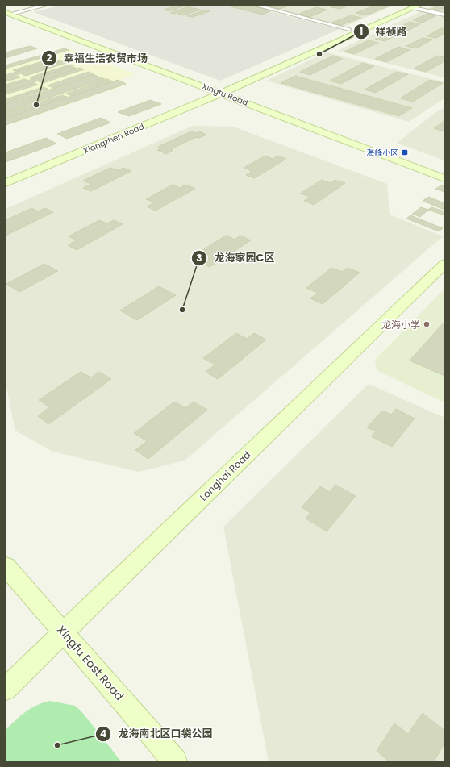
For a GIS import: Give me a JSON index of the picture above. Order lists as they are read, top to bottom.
{
  "streets": {
    "street": [
      "Xingfu Road",
      "Xiangzhen Road",
      "Longhai Road",
      "Xingfu East Road"
    ]
  },
  "crossings": [
    ["Xingfu Road", "Xiangzhen Road"],
    ["Longhai Road", "Xingfu East Road"]
  ],
  "places": {
    "other": [
      "祥祯路",
      "幸福生活农贸市场",
      "龙海家园C区",
      "龙海小学",
      "龙海南北区口袋公园"
    ],
    "transit": ["海峰小区"]
  }
}
